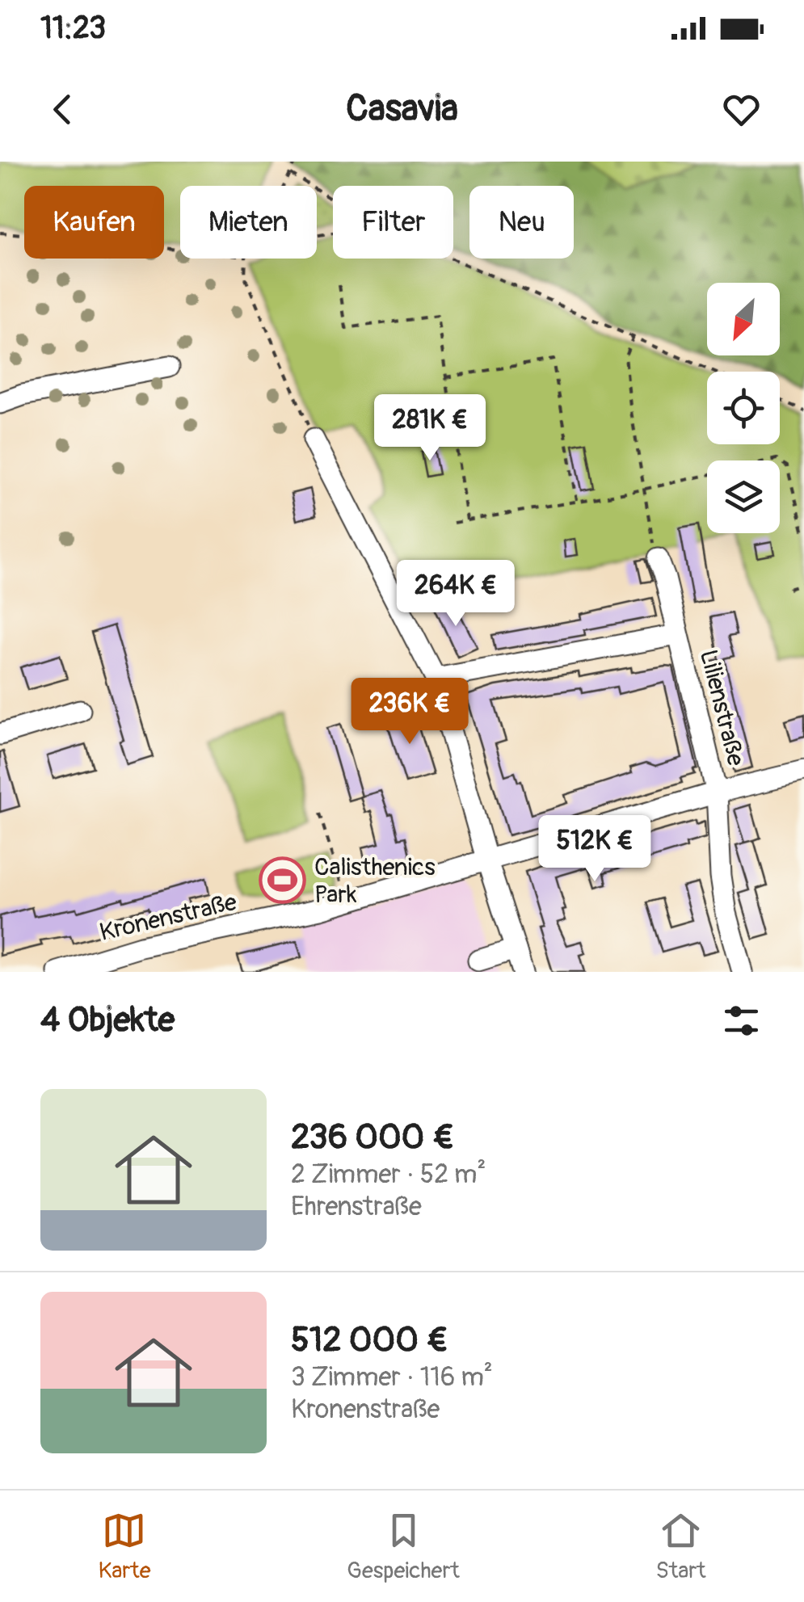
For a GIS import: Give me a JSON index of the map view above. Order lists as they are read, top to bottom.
{
  "streets": {
    "street": ["Lilienstraße", "Kronenstraße"]
  },
  "crossings": [
    ["Lilienstraße", "Kronenstraße"]
  ],
  "places": {
    "sports": ["Calisthenics Park"]
  },
  "north": "bottom left",
  "page": {
    "status": "11:23",
    "header": "Casavia",
    "chip": [
      "Kaufen",
      "Mieten",
      "Filter",
      "Neu"
    ],
    "price": [
      "281K €",
      "264K €",
      "236K €",
      "512K €"
    ],
    "heading": "4 Objekte",
    "list": [
      {
        "name": "236 000 €",
        "note": "2 Zimmer · 52 m² · Ehrenstraße"
      },
      {
        "name": "512 000 €",
        "note": "3 Zimmer · 116 m² · Kronenstraße"
      }
    ],
    "tabs": ["Karte", "Gespeichert", "Start"]
  }
}
